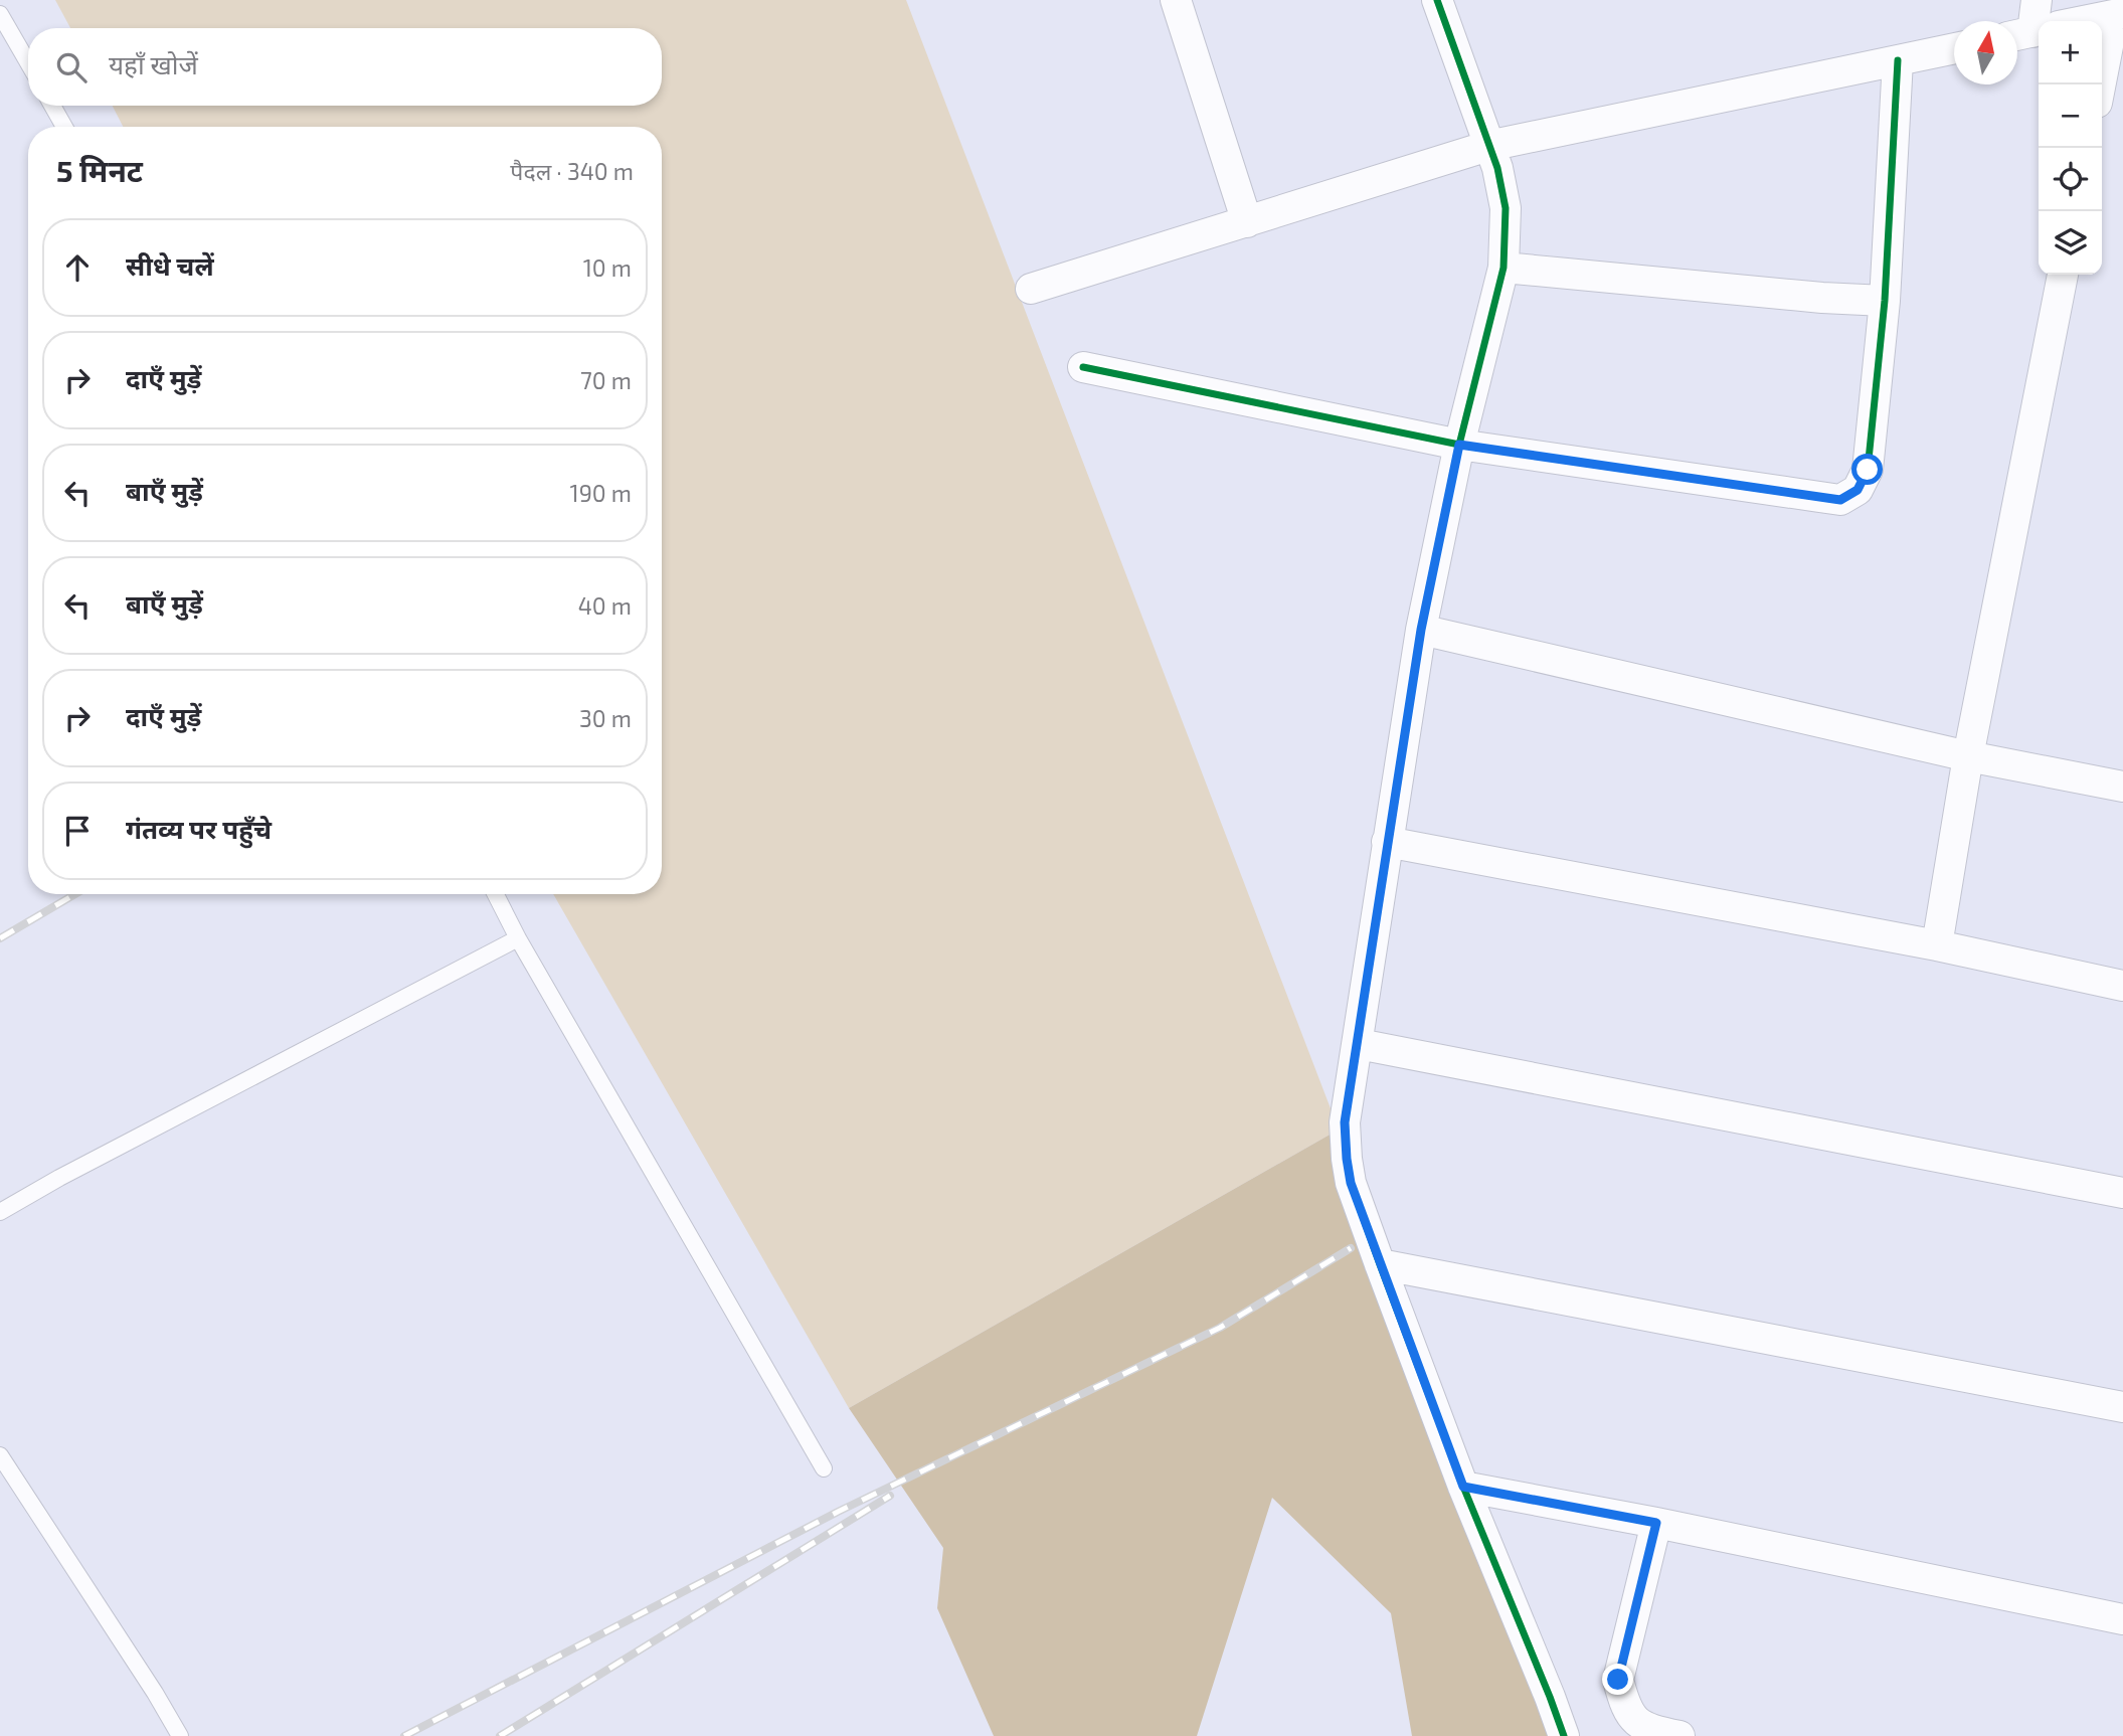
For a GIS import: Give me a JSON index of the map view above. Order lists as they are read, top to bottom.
{
  "north": "top",
  "page": {
    "map_buttons": ["+", "−"],
    "search": "यहाँ खोजें",
    "heading": ["5 मिनट", "पैदल · 340 m"],
    "list": [
      ["सीधे चलें", "10 m"],
      ["दाएँ मुड़ें", "70 m"],
      ["बाएँ मुड़ें", "190 m"],
      ["बाएँ मुड़ें", "40 m"],
      ["दाएँ मुड़ें", "30 m"],
      "गंतव्य पर पहुँचे"
    ]
  }
}
